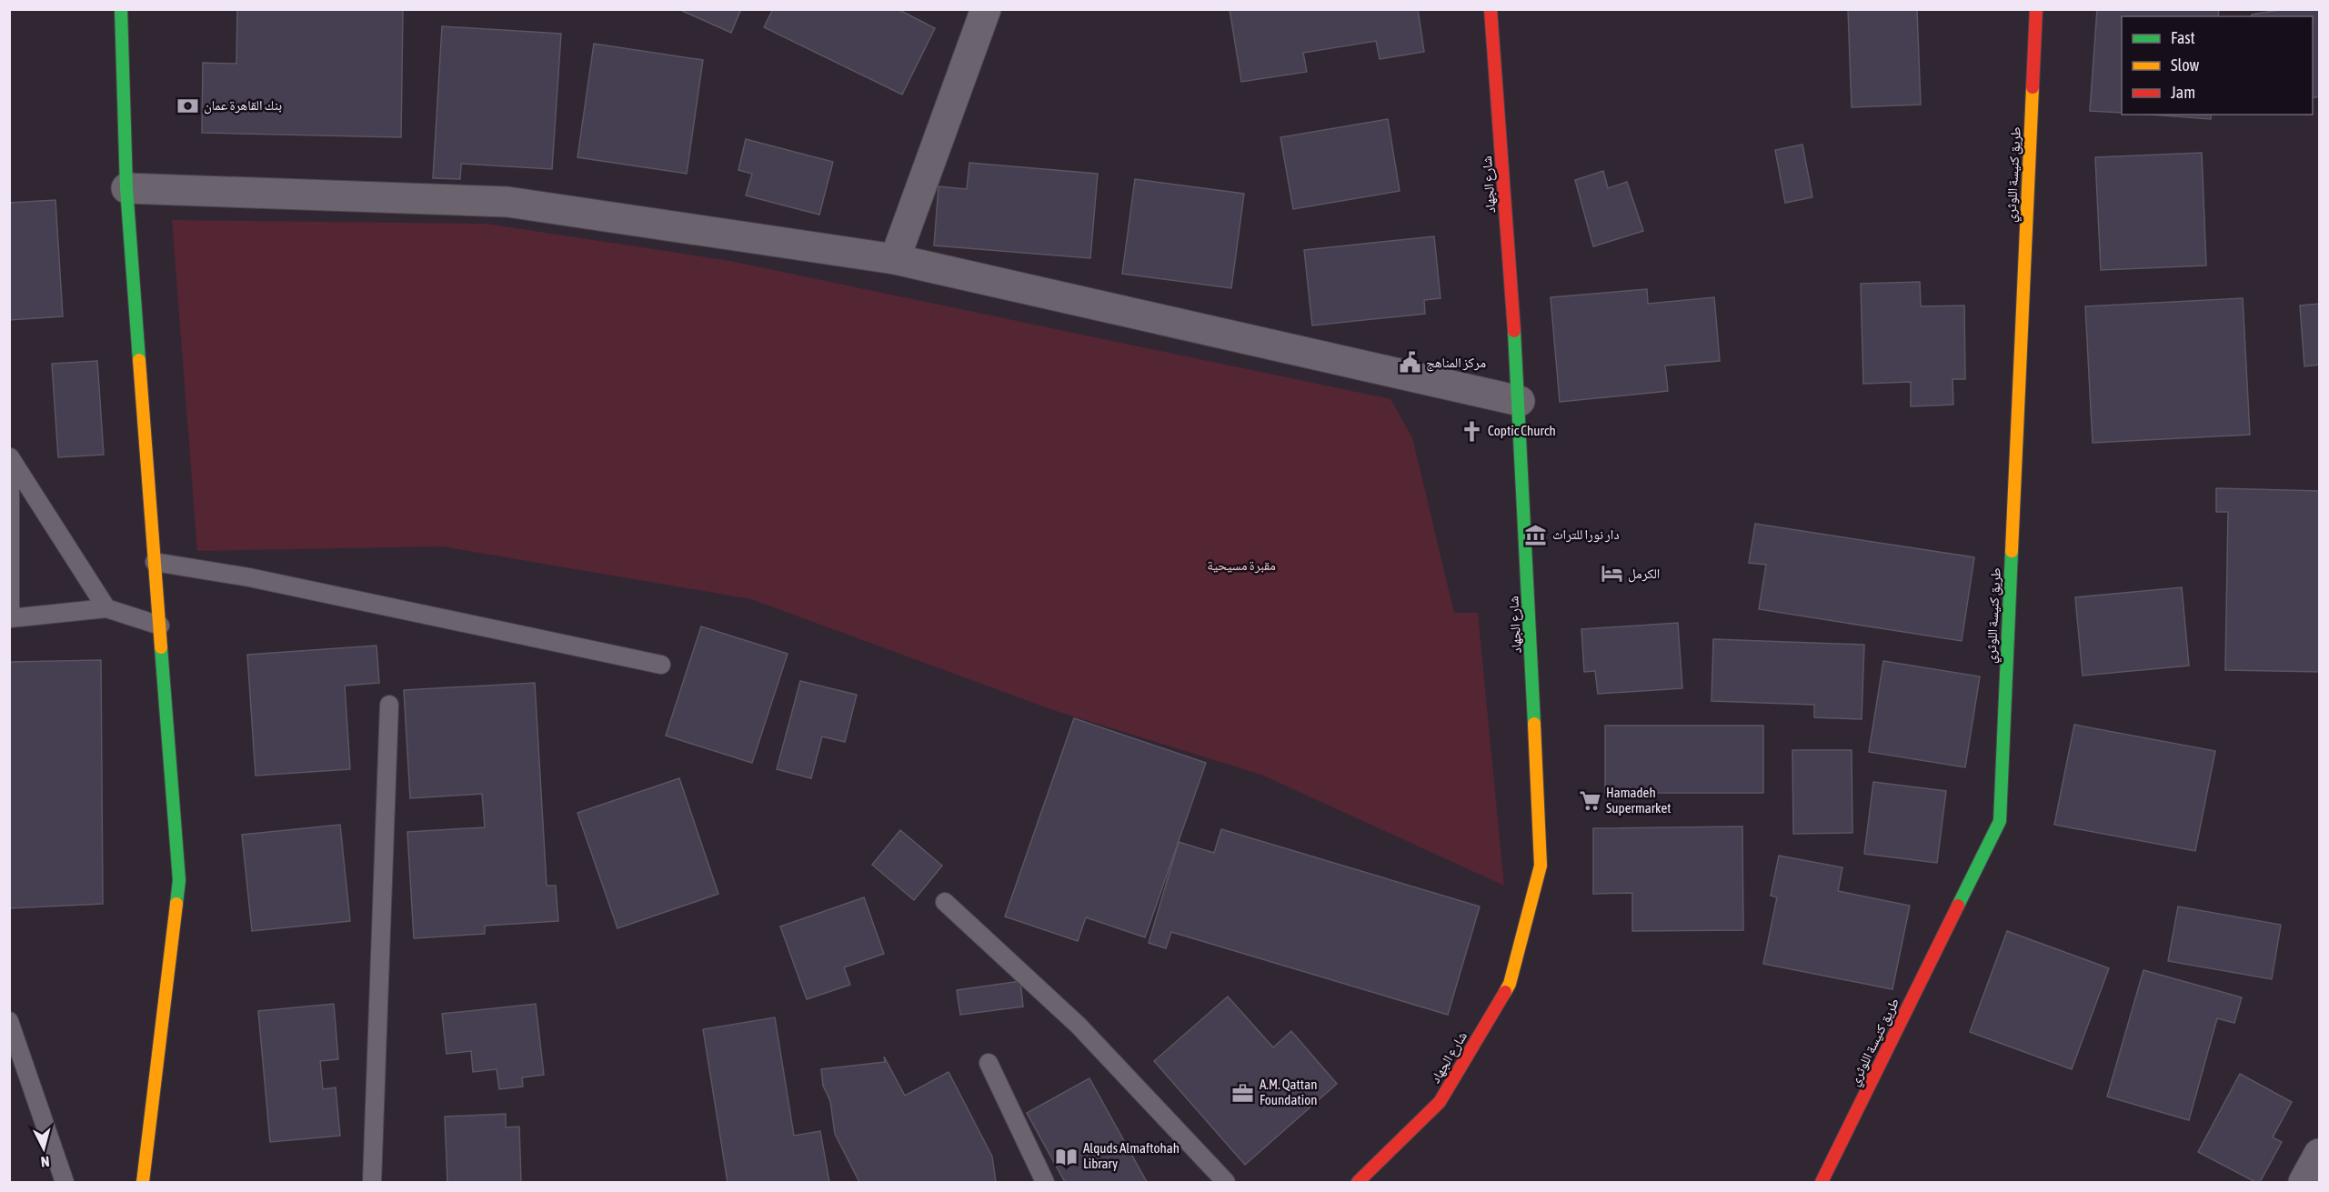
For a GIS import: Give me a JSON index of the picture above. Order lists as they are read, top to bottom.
{
  "streets": {
    "street": ["طريق كنيسة اللوثري", "شارع الجهاد"]
  },
  "parks": ["مقبرة مسيحية"],
  "places": {
    "bank": ["بنك القاهرة عمان"],
    "public building": ["مركز المناهج"],
    "church": ["Coptic Church"],
    "museum": ["دار نورا للتراث"],
    "hotel": ["الكرمل"],
    "supermarket": ["Hamadeh Supermarket"],
    "office": ["A.M. Qattan Foundation"],
    "library": ["Alquds Almaftohah Library"]
  },
  "legend": ["Fast", "Slow", "Jam"],
  "north": "bottom"
}
